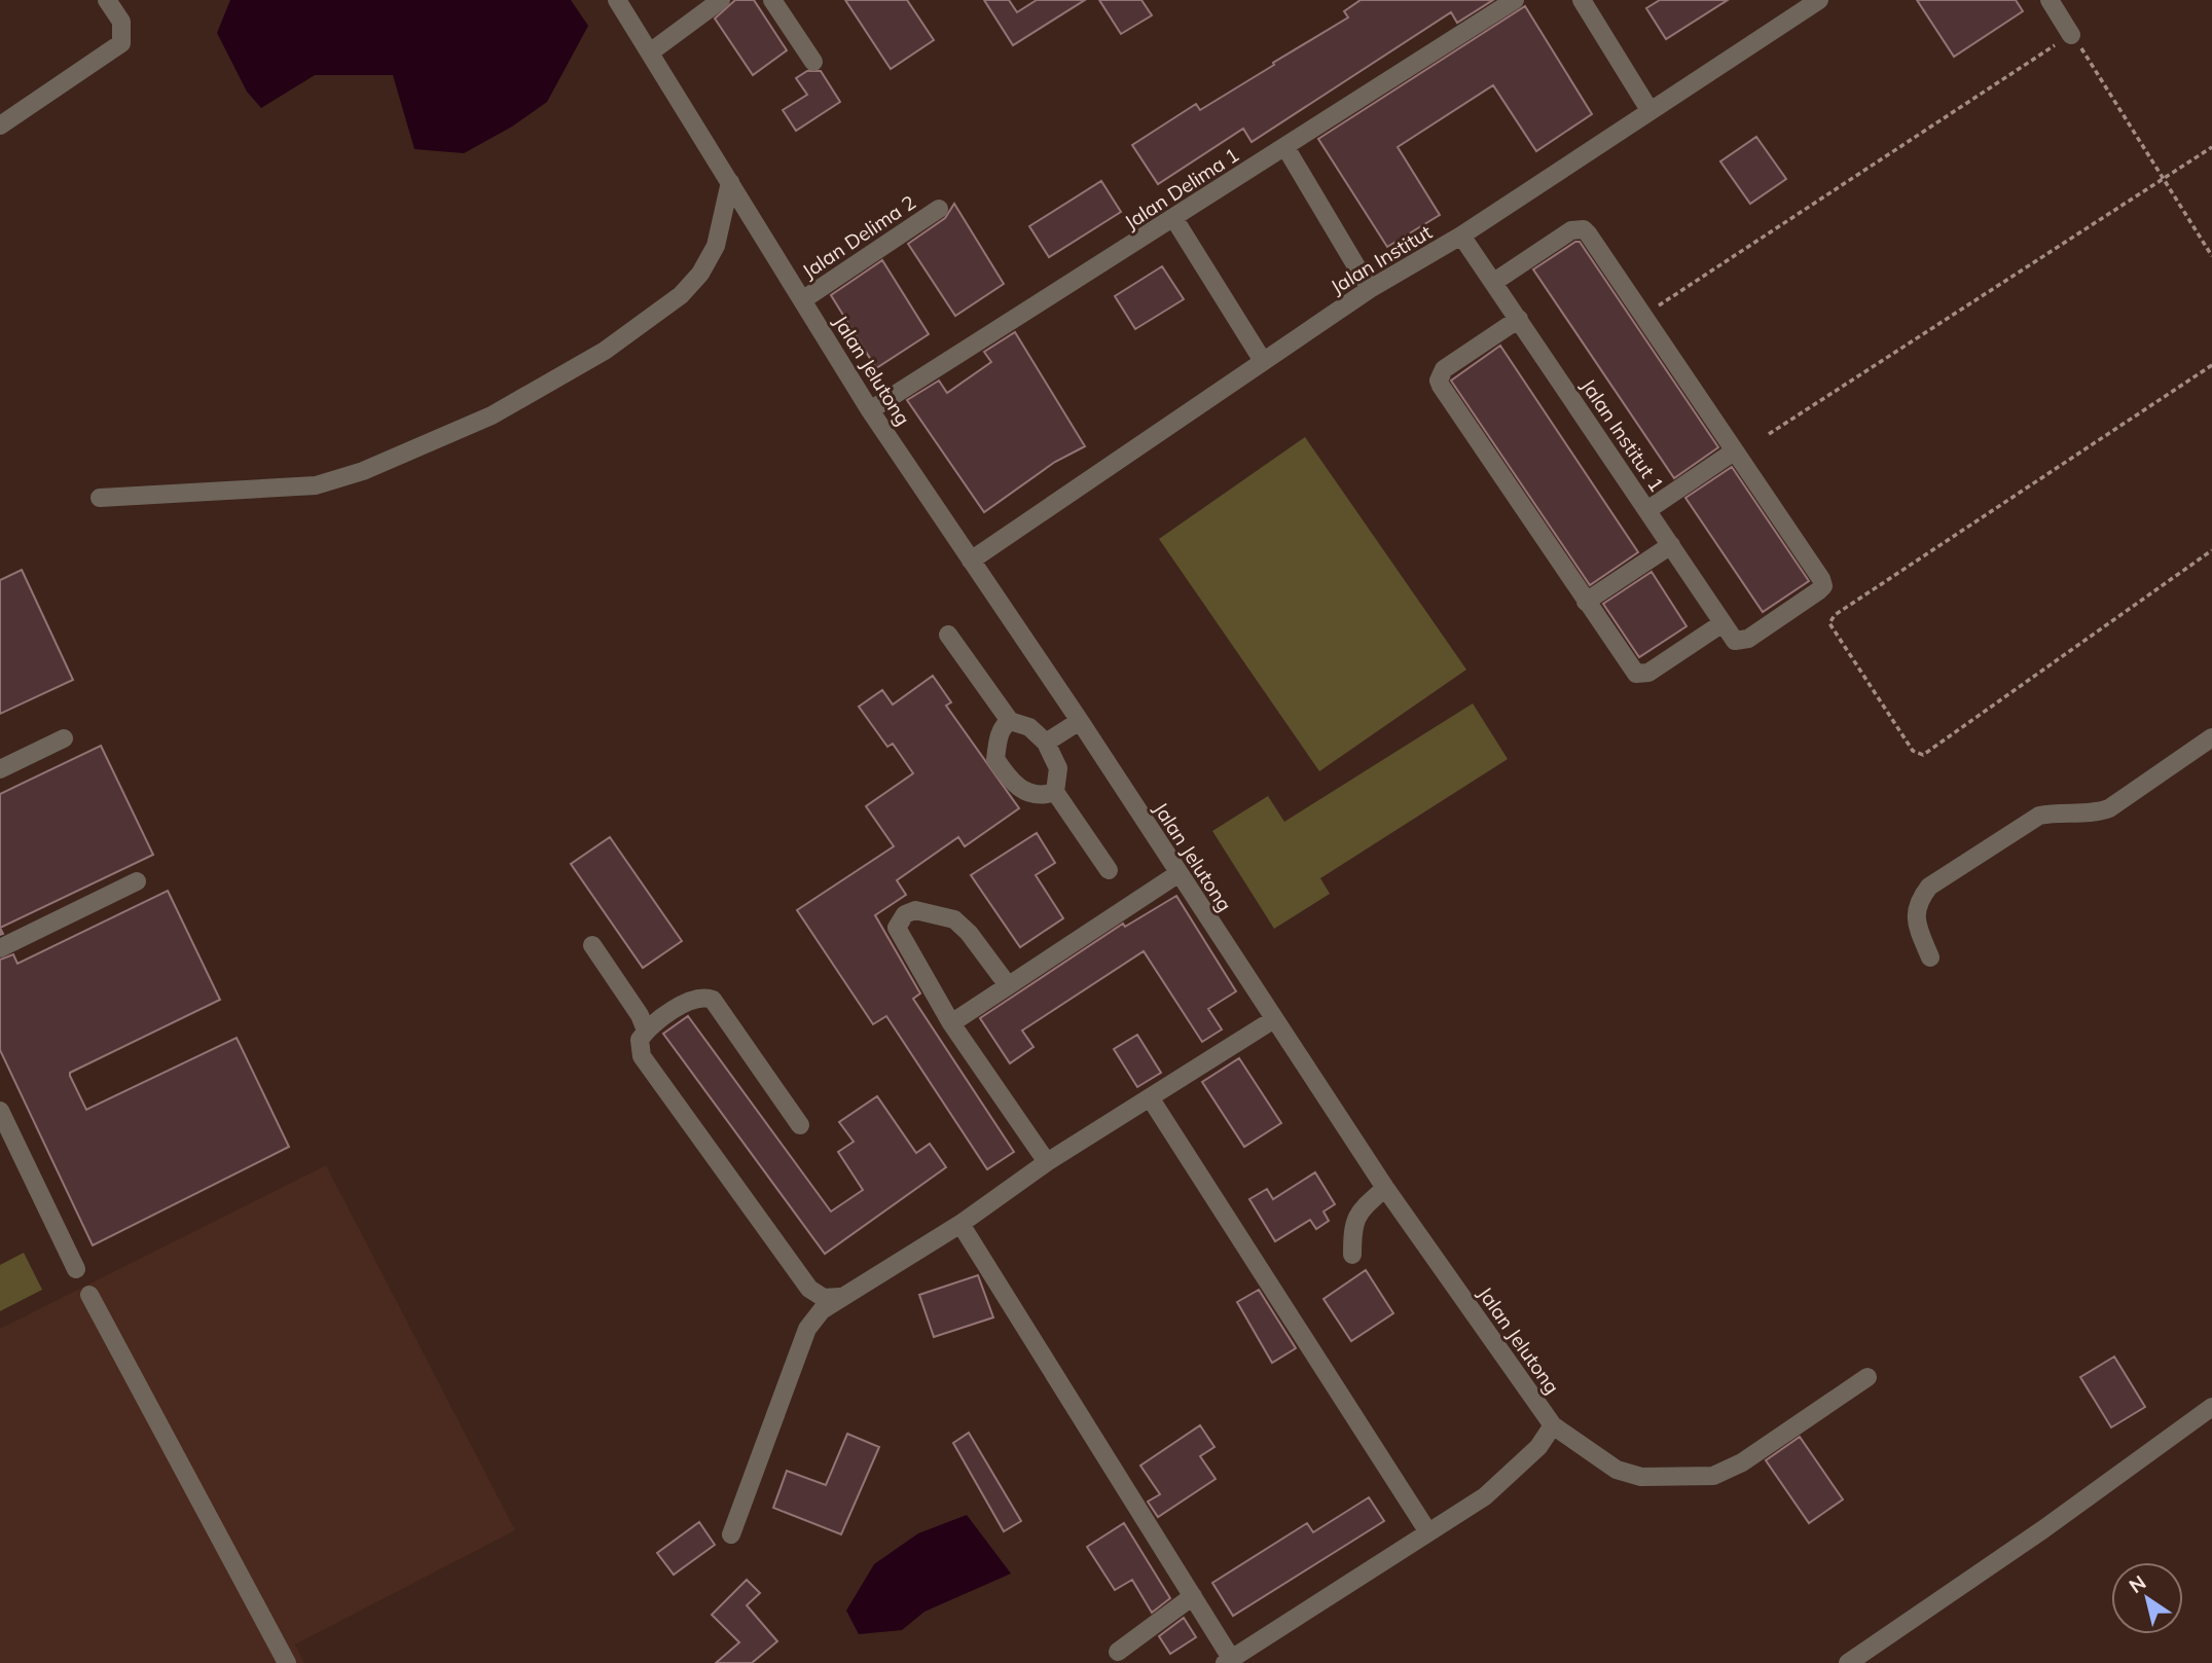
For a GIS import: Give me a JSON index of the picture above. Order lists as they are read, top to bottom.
{
  "streets": {
    "street": [
      "Jalan Delima 1",
      "Jalan Delima 2",
      "Jalan Institut",
      "Jalan Jelutong",
      "Jalan Institut 1"
    ]
  },
  "crossings": [
    ["Jalan Delima 1", "Jalan Jelutong"],
    ["Jalan Delima 2", "Jalan Jelutong"],
    ["Jalan Institut", "Jalan Jelutong"],
    ["Jalan Institut", "Jalan Institut 1"]
  ],
  "north": "top left"
}
